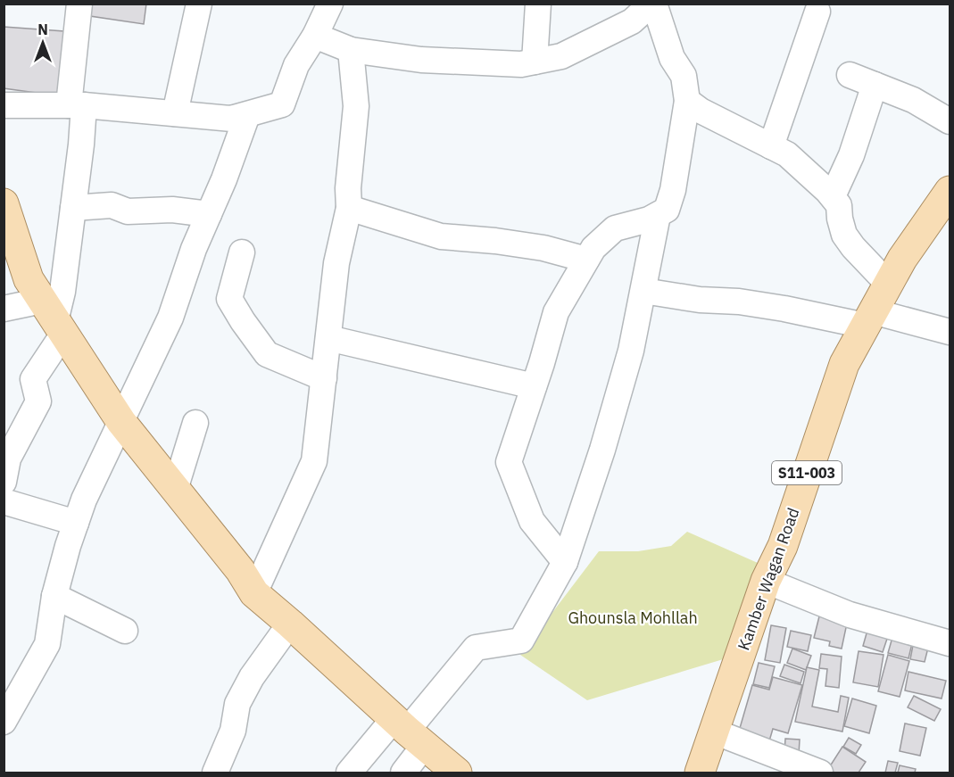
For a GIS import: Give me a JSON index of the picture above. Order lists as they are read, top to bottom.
{
  "streets": {
    "main road": ["S11-003", "Kamber Wagan Road"]
  },
  "parks": ["Ghounsla Mohllah"],
  "north": "top"
}
